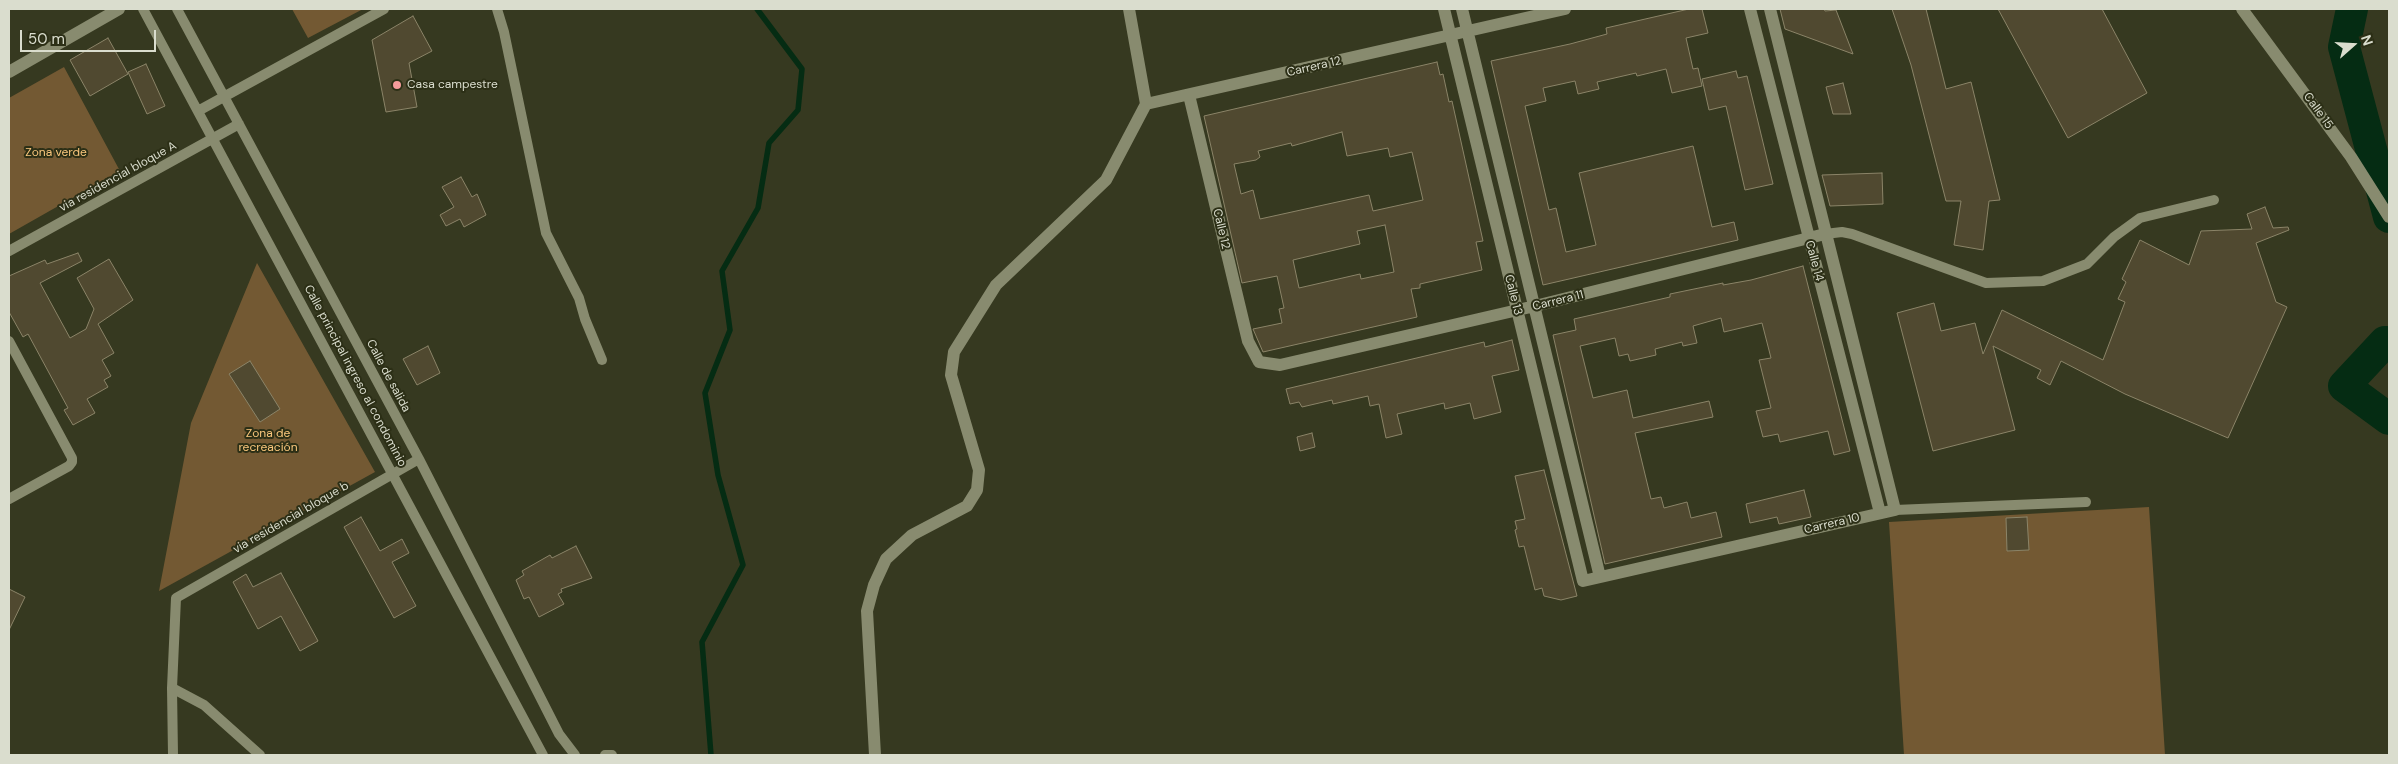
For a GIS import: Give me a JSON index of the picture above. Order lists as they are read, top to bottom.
{
  "streets": {
    "street": [
      "Carrera 12",
      "Calle 15",
      "Calle 12",
      "Calle 14",
      "Calle 13",
      "Carrera 11",
      "Carrera 10"
    ],
    "lane": [
      "via residencial bloque A",
      "Calle principal ingreso al condominio",
      "Calle de salida",
      "via residencial bloque b"
    ]
  },
  "crossings": [
    ["Carrera 12", "Calle 12"],
    ["Carrera 12", "Calle 13"],
    ["via residencial bloque A", "Calle principal ingreso al condominio"],
    ["via residencial bloque A", "Calle de salida"],
    ["Calle 12", "Carrera 11"],
    ["Calle 14", "Carrera 11"],
    ["Calle 14", "Carrera 10"],
    ["Calle 13", "Carrera 11"],
    ["Calle 13", "Carrera 10"],
    ["Calle principal ingreso al condominio", "via residencial bloque b"],
    ["Calle de salida", "via residencial bloque b"]
  ],
  "parks": ["Zona verde", "Zona de recreación"],
  "places": ["Casa campestre"],
  "scale_bar": "50 m",
  "north": "right"
}
